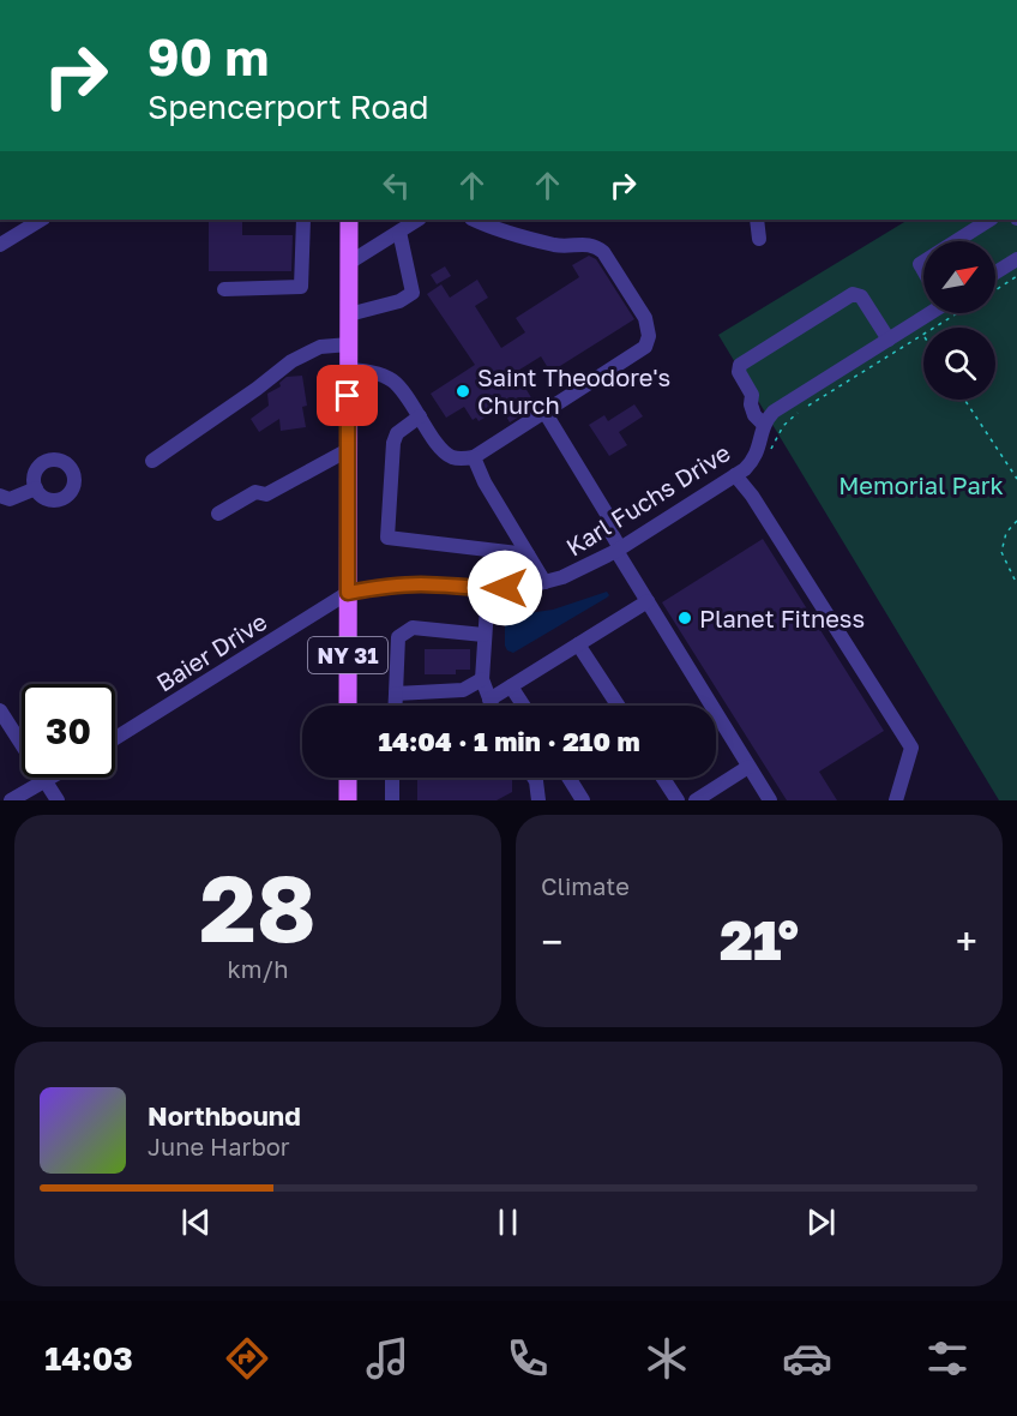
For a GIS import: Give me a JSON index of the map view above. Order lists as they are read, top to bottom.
{
  "streets": {
    "main road": ["NY 31"],
    "street": ["Karl Fuchs Drive", "Baier Drive"]
  },
  "crossings": [
    ["Karl Fuchs Drive", "Baier Drive"],
    ["Karl Fuchs Drive", "NY 31"],
    ["Baier Drive", "NY 31"]
  ],
  "parks": ["Memorial Park"],
  "places": ["Saint Theodore's Church", "Planet Fitness"],
  "north": "top right",
  "page": {
    "turn": ["90 m", "Spencerport Road"],
    "limit": "30",
    "trip": "14:04 · 1 min · 210 m",
    "tile": [
      ["28", "km/h"],
      "Climate"
    ],
    "heat": ["−", "21°", "+"],
    "song": ["Northbound", "June Harbor"],
    "tabs": "14:03"
  }
}
